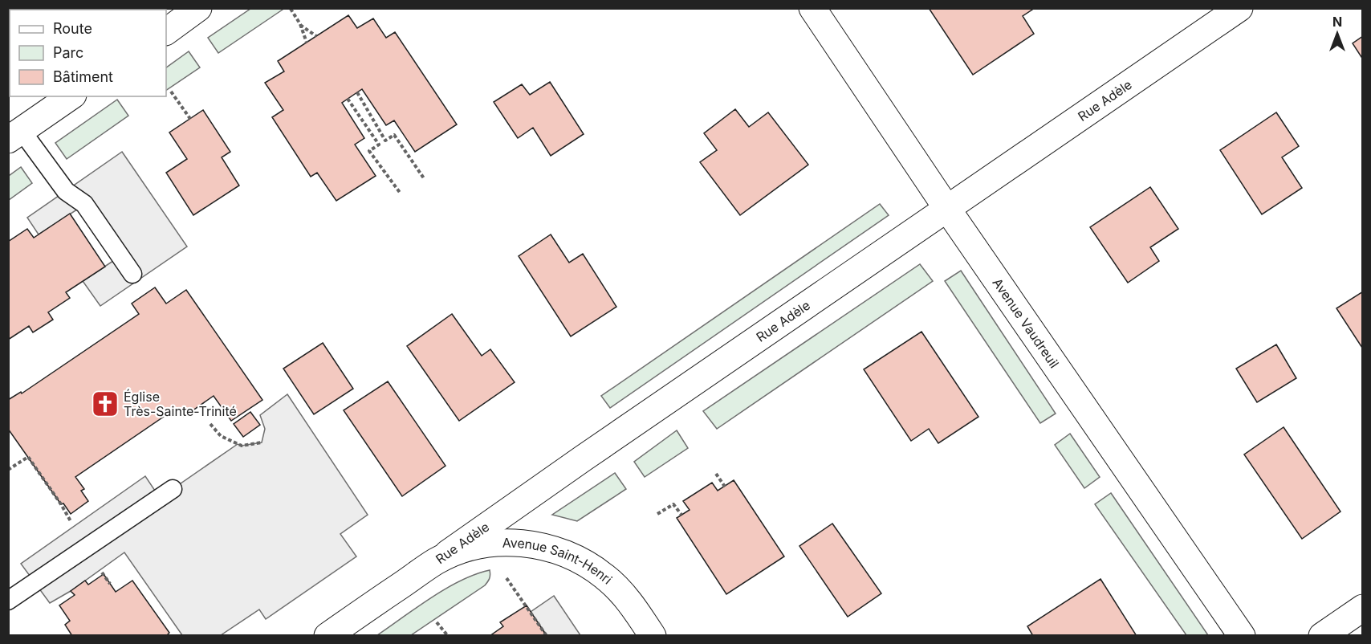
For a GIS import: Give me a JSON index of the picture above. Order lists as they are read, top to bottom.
{
  "streets": {
    "street": ["Rue Adèle", "Avenue Vaudreuil", "Avenue Saint-Henri"]
  },
  "crossings": [
    ["Rue Adèle", "Avenue Vaudreuil"],
    ["Rue Adèle", "Avenue Saint-Henri"]
  ],
  "places": {
    "church": ["Église Très-Sainte-Trinité"]
  },
  "legend": ["Route", "Parc", "Bâtiment"],
  "north": "top"
}
